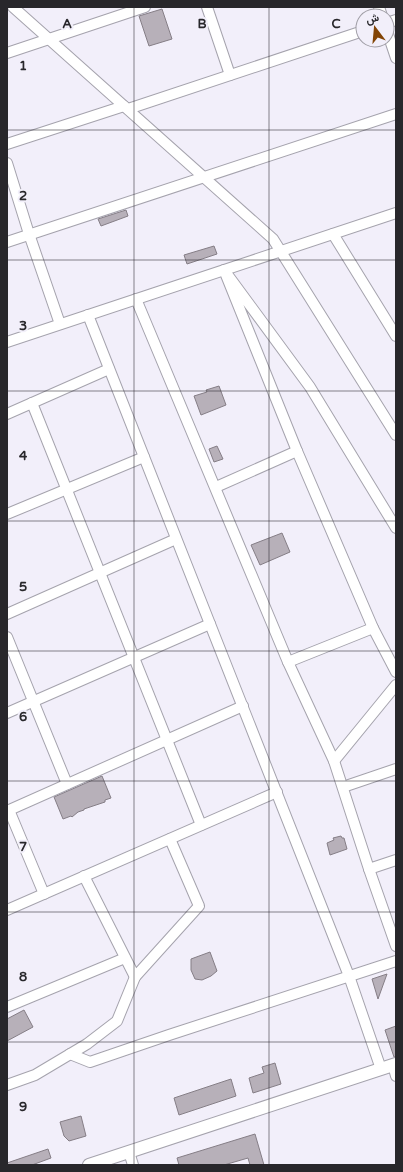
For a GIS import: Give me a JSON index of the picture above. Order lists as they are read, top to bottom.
{
  "north": "top",
  "grid": {
    "columns": ["A", "B", "C"],
    "rows": [
      "1",
      "2",
      "3",
      "4",
      "5",
      "6",
      "7",
      "8",
      "9"
    ]
  }
}
